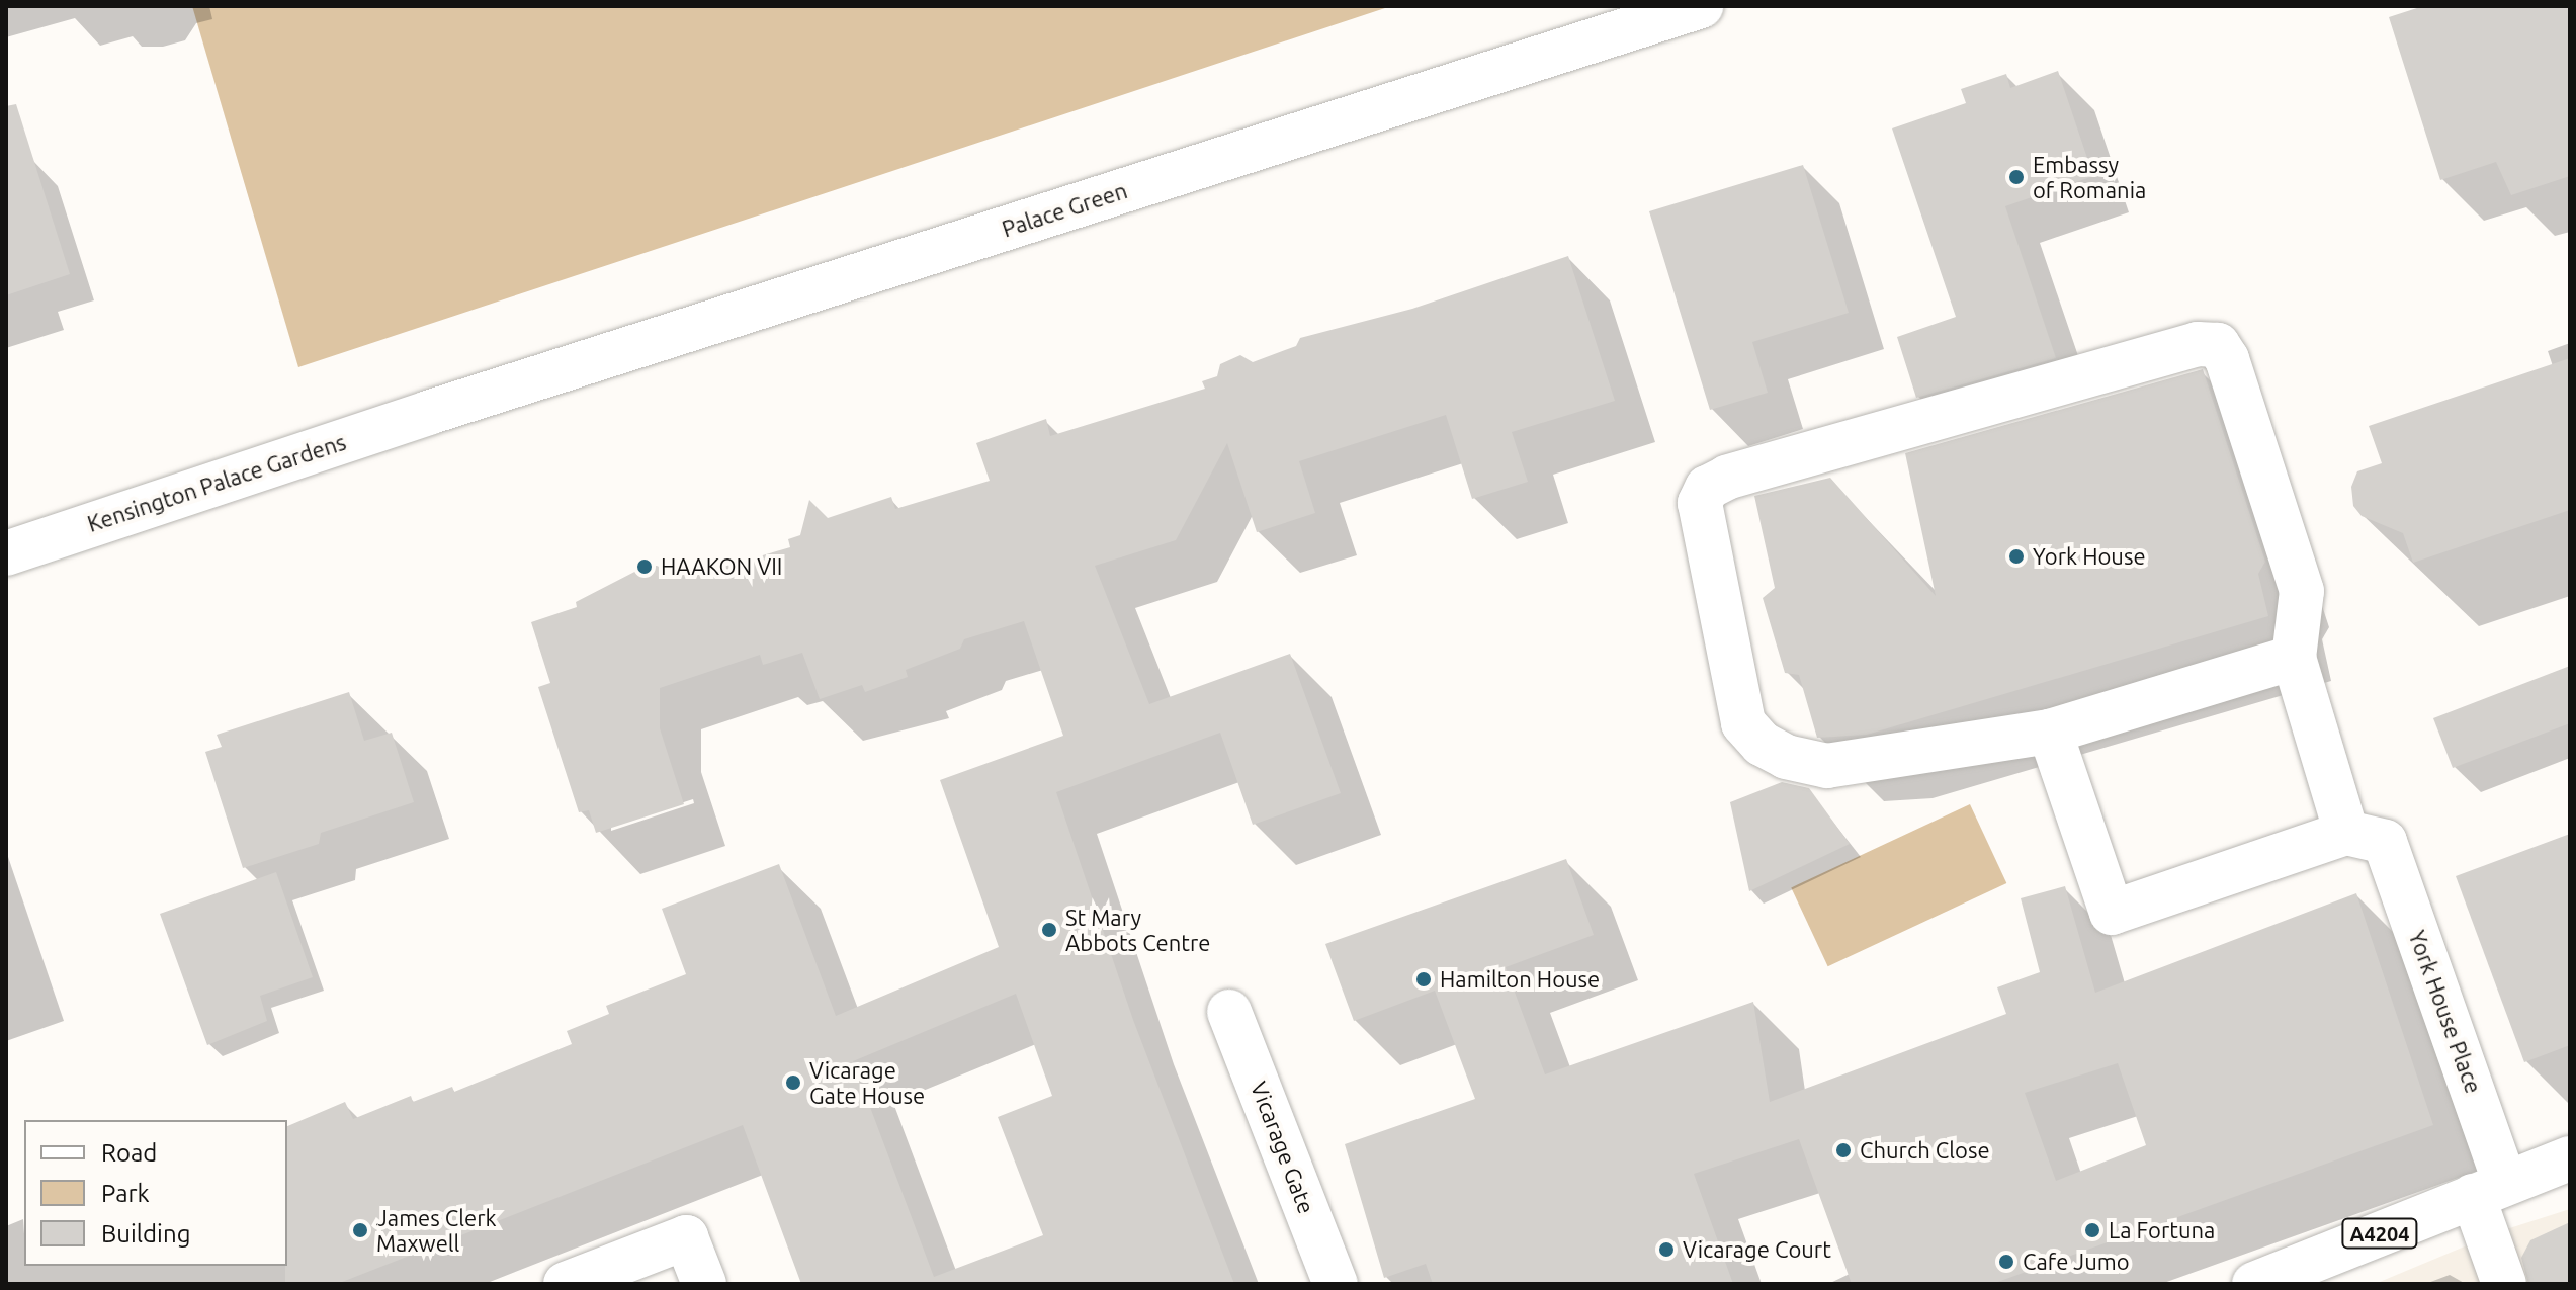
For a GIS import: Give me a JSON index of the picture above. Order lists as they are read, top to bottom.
{
  "streets": {
    "street": [
      "Palace Green",
      "Kensington Palace Gardens",
      "York House Place",
      "Vicarage Gate",
      "A4204"
    ]
  },
  "crossings": [
    ["Palace Green", "Kensington Palace Gardens"],
    ["York House Place", "A4204"]
  ],
  "places": [
    "Embassy of Romania",
    "York House",
    "HAAKON VII",
    "St Mary Abbots Centre",
    "Hamilton House",
    "Vicarage Gate House",
    "Church Close",
    "James Clerk Maxwell",
    "La Fortuna",
    "Vicarage Court",
    "Cafe Jumo"
  ],
  "legend": ["Road", "Park", "Building"]
}
